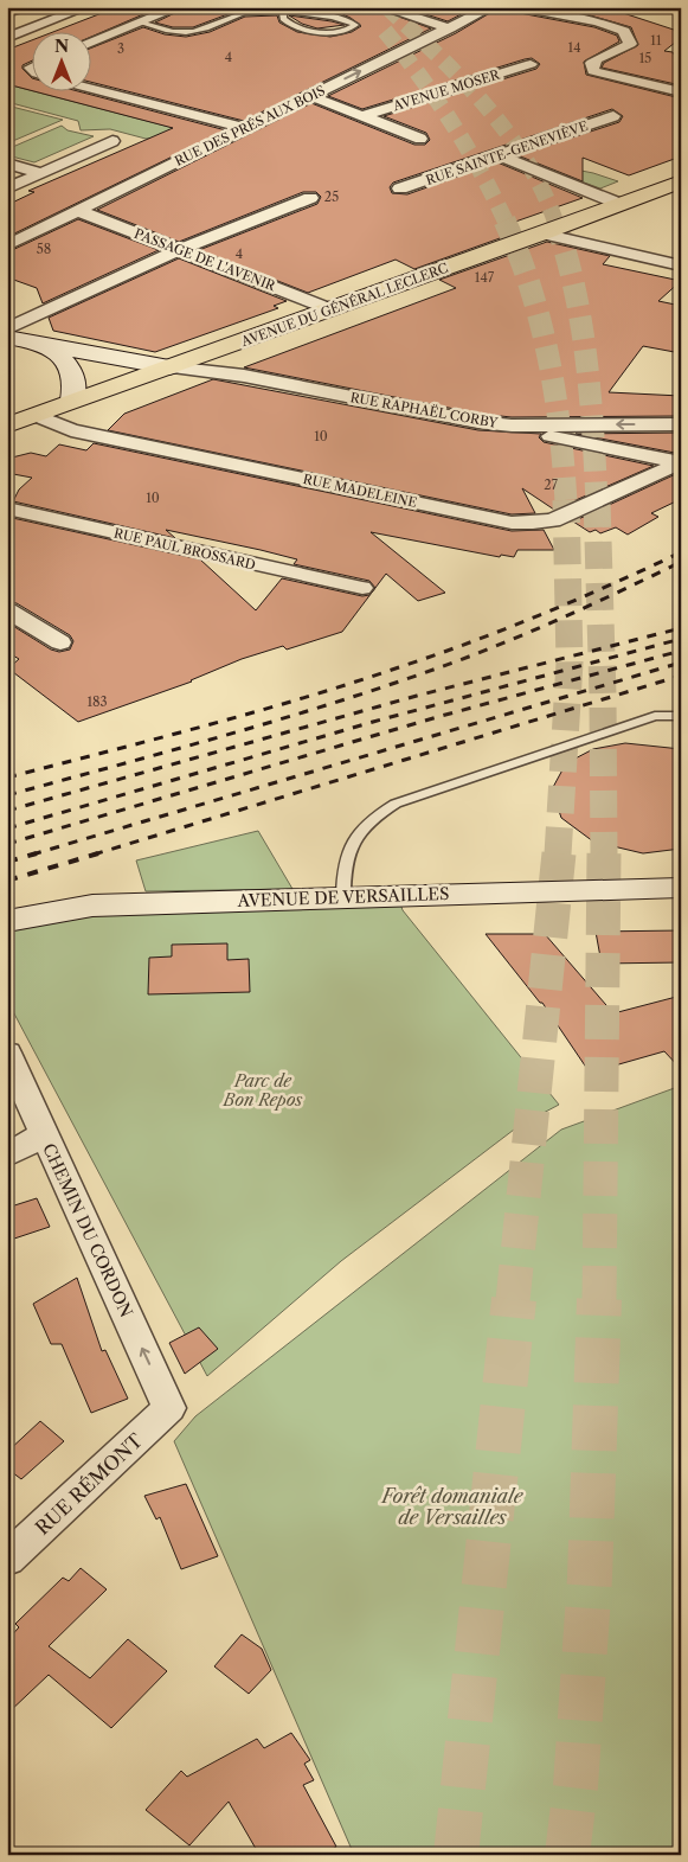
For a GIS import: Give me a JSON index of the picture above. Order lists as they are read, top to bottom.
{
  "streets": {
    "main road": ["AVENUE DU GÉNÉRAL LECLERC"],
    "street": [
      "AVENUE MOSER",
      "RUE DES PRÉS AUX BOIS",
      "RUE SAINTE-GENEVIÈVE",
      "PASSAGE DE L'AVENIR",
      "RUE RAPHAËL CORBY",
      "RUE MADELEINE",
      "RUE PAUL BROSSARD",
      "AVENUE DE VERSAILLES",
      "CHEMIN DU CORDON",
      "RUE RÉMONT"
    ]
  },
  "crossings": [
    ["RUE DES PRÉS AUX BOIS", "PASSAGE DE L'AVENIR"],
    ["PASSAGE DE L'AVENIR", "AVENUE DU GÉNÉRAL LECLERC"],
    ["AVENUE DU GÉNÉRAL LECLERC", "RUE RAPHAËL CORBY"],
    ["AVENUE DU GÉNÉRAL LECLERC", "RUE MADELEINE"],
    ["CHEMIN DU CORDON", "RUE RÉMONT"]
  ],
  "one_way": ["CHEMIN DU CORDON"],
  "parks": ["Parc de Bon Repos", "Forêt domaniale de Versailles"],
  "house_numbers": [
    "11",
    "14",
    "3",
    "4",
    "15",
    "25",
    "58",
    "4",
    "147",
    "10",
    "27",
    "10",
    "183"
  ],
  "north": "top"
}
